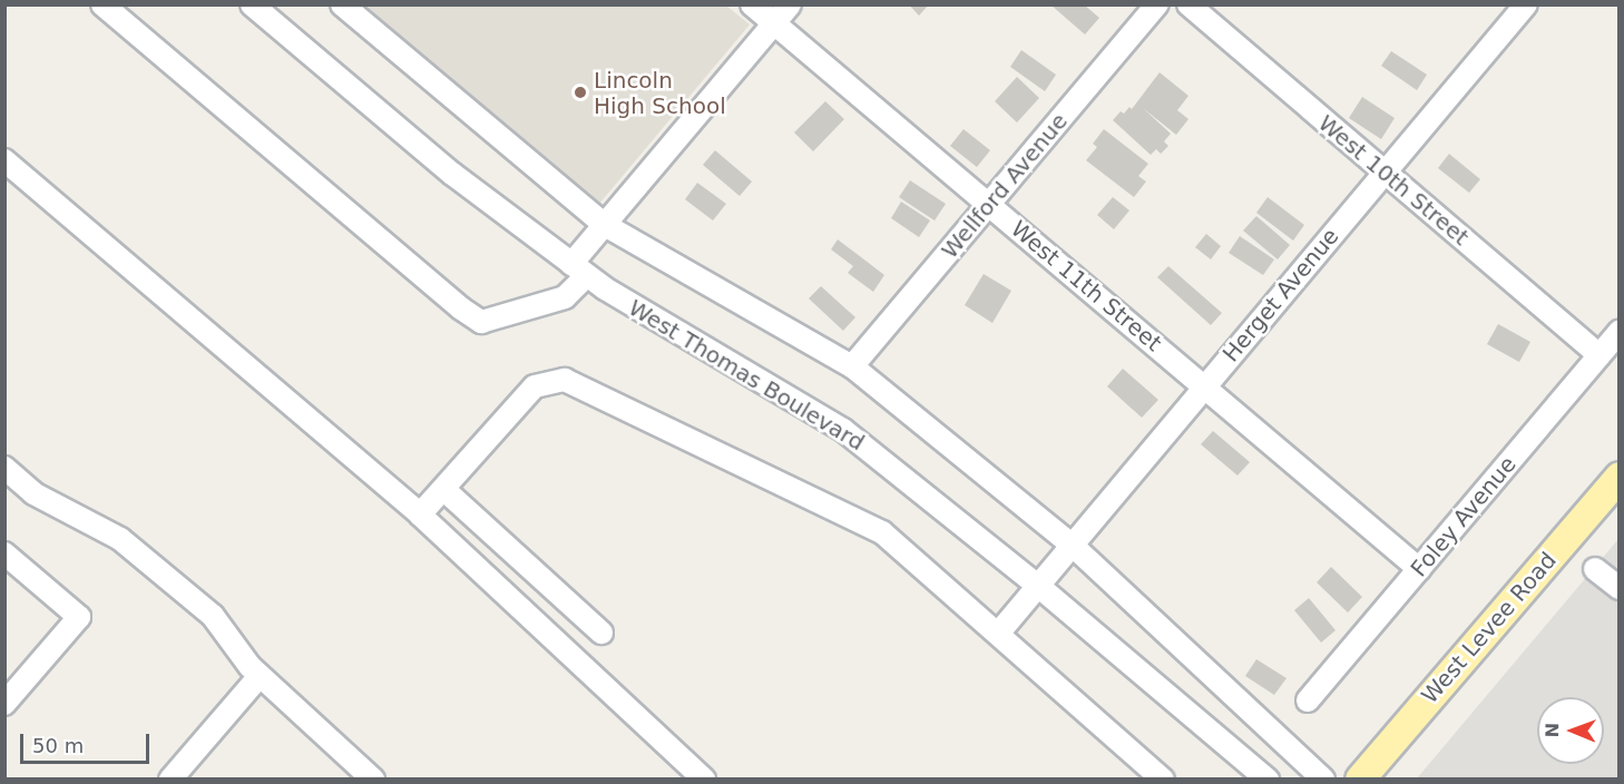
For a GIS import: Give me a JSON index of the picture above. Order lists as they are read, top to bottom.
{
  "streets": {
    "main road": ["West Levee Road"],
    "street": [
      "West 10th Street",
      "Wellford Avenue",
      "West 11th Street",
      "Herget Avenue",
      "West Thomas Boulevard",
      "Foley Avenue"
    ]
  },
  "crossings": [
    ["West 10th Street", "Herget Avenue"],
    ["West 10th Street", "Foley Avenue"],
    ["Wellford Avenue", "West 11th Street"],
    ["West 11th Street", "Herget Avenue"],
    ["West 11th Street", "Foley Avenue"],
    ["Herget Avenue", "West Thomas Boulevard"]
  ],
  "places": ["Lincoln High School"],
  "scale_bar": "50 m",
  "north": "left"
}
